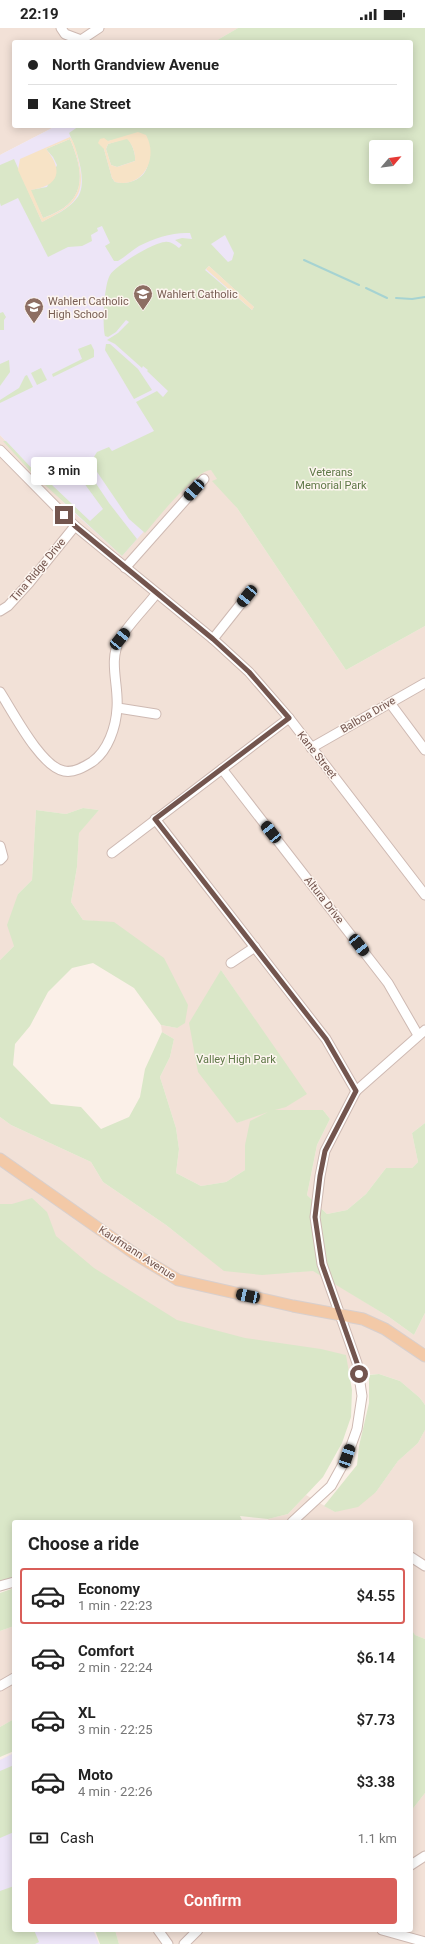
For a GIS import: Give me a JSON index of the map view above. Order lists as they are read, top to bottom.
{
  "streets": {
    "main road": ["Kaufmann Avenue"],
    "street": [
      "Tina Ridge Drive",
      "Balboa Drive",
      "Kane Street",
      "Altura Drive"
    ]
  },
  "crossings": [
    ["Tina Ridge Drive", "Kane Street"],
    ["Balboa Drive", "Kane Street"]
  ],
  "parks": ["Veterans Memorial Park", "Valley High Park"],
  "places": {
    "school or university": ["Wahlert Catholic", "Wahlert Catholic High School"]
  },
  "north": "top right",
  "page": {
    "status": "22:19",
    "banner": ["North Grandview Avenue", "Kane Street"],
    "bubble": "3 min",
    "heading": "Choose a ride",
    "list": [
      {
        "name": "Economy",
        "note": "1 min · 22:23",
        "value": "$4.55"
      },
      {
        "name": "Comfort",
        "note": "2 min · 22:24",
        "value": "$6.14"
      },
      {
        "name": "XL",
        "note": "3 min · 22:25",
        "value": "$7.73"
      },
      {
        "name": "Moto",
        "note": "4 min · 22:26",
        "value": "$3.38"
      }
    ],
    "pay": ["Cash", "1.1 km"],
    "buttons": "Confirm"
  }
}
